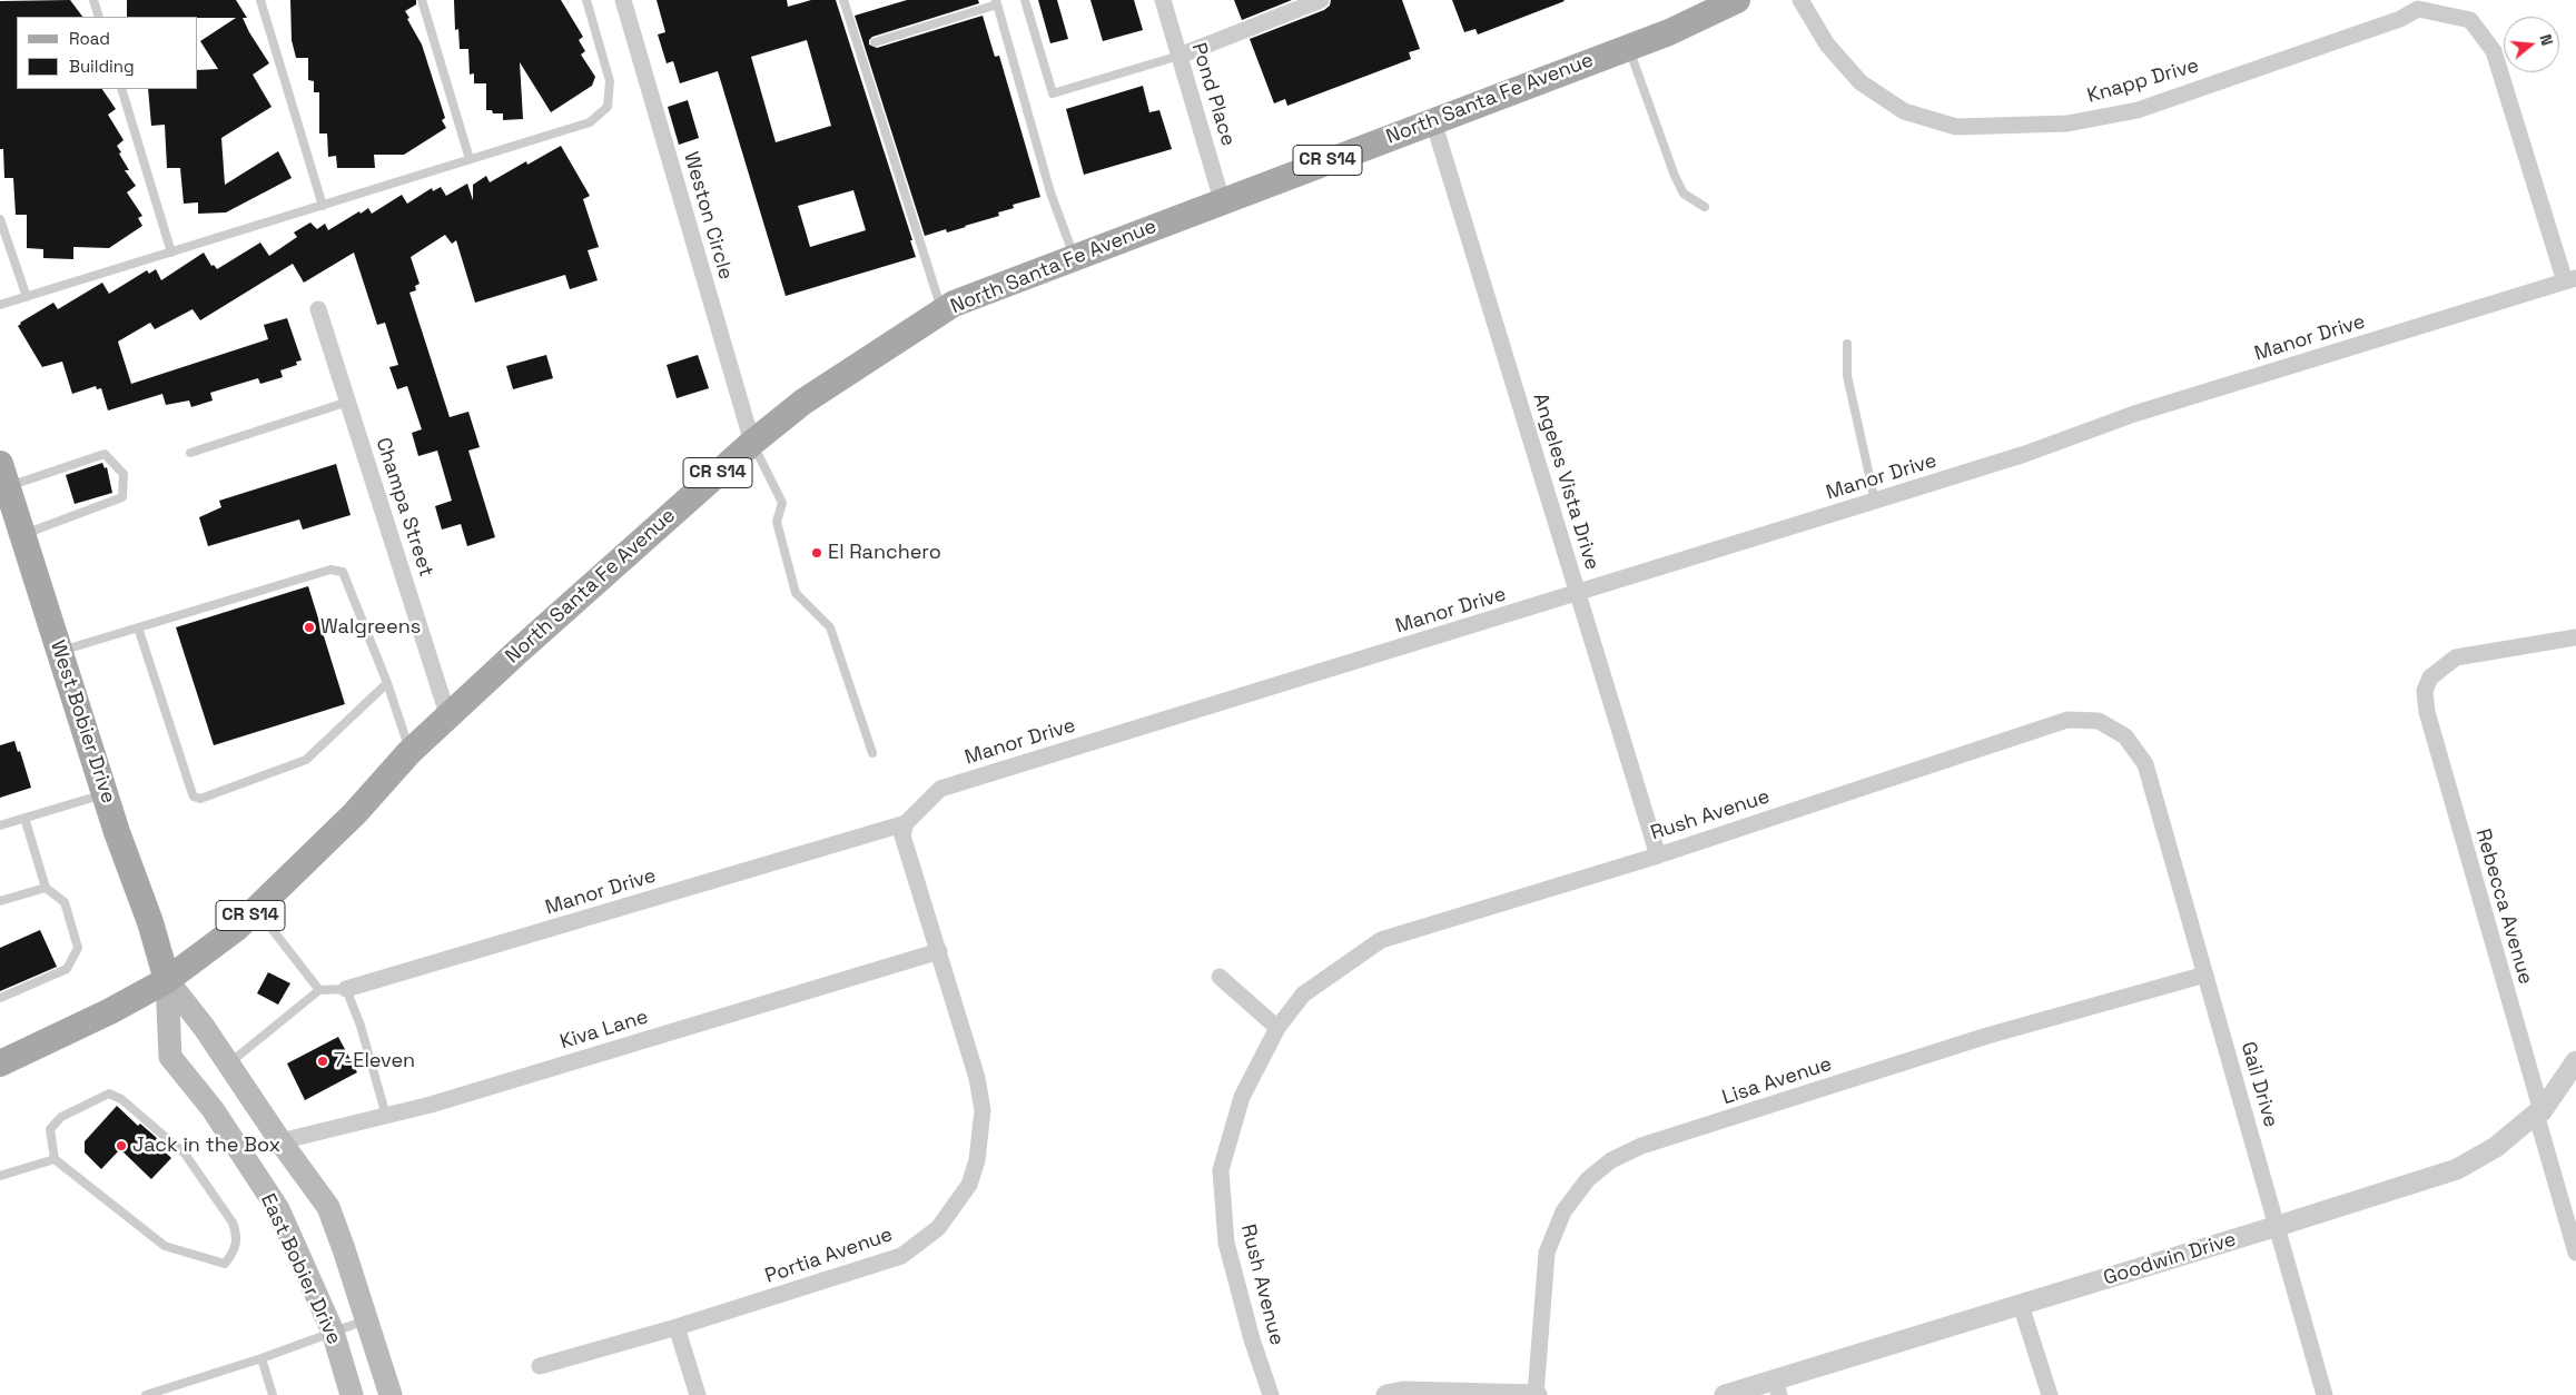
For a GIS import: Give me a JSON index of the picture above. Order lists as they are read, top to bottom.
{
  "streets": {
    "main road": [
      "North Santa Fe Avenue",
      "CR S14",
      "West Bobier Drive",
      "East Bobier Drive"
    ],
    "street": [
      "Knapp Drive",
      "Pond Place",
      "Weston Circle",
      "Manor Drive",
      "Angeles Vista Drive",
      "Champa Street",
      "Rush Avenue",
      "Rebecca Avenue",
      "Kiva Lane",
      "Lisa Avenue",
      "Gail Drive",
      "Portia Avenue",
      "Goodwin Drive"
    ]
  },
  "crossings": [
    ["Knapp Drive", "Manor Drive"],
    ["Pond Place", "North Santa Fe Avenue"],
    ["North Santa Fe Avenue", "Weston Circle"],
    ["North Santa Fe Avenue", "Angeles Vista Drive"],
    ["North Santa Fe Avenue", "Champa Street"],
    ["North Santa Fe Avenue", "West Bobier Drive"],
    ["North Santa Fe Avenue", "East Bobier Drive"],
    ["Manor Drive", "Angeles Vista Drive"],
    ["Manor Drive", "Portia Avenue"],
    ["Angeles Vista Drive", "Rush Avenue"],
    ["West Bobier Drive", "East Bobier Drive"],
    ["Rush Avenue", "Gail Drive"],
    ["Rebecca Avenue", "Goodwin Drive"],
    ["Kiva Lane", "Portia Avenue"],
    ["Kiva Lane", "East Bobier Drive"],
    ["Lisa Avenue", "Gail Drive"],
    ["Gail Drive", "Goodwin Drive"]
  ],
  "places": [
    "El Ranchero",
    "Walgreens",
    "7-Eleven",
    "Jack in the Box"
  ],
  "legend": ["Road", "Building"],
  "north": "right"
}
